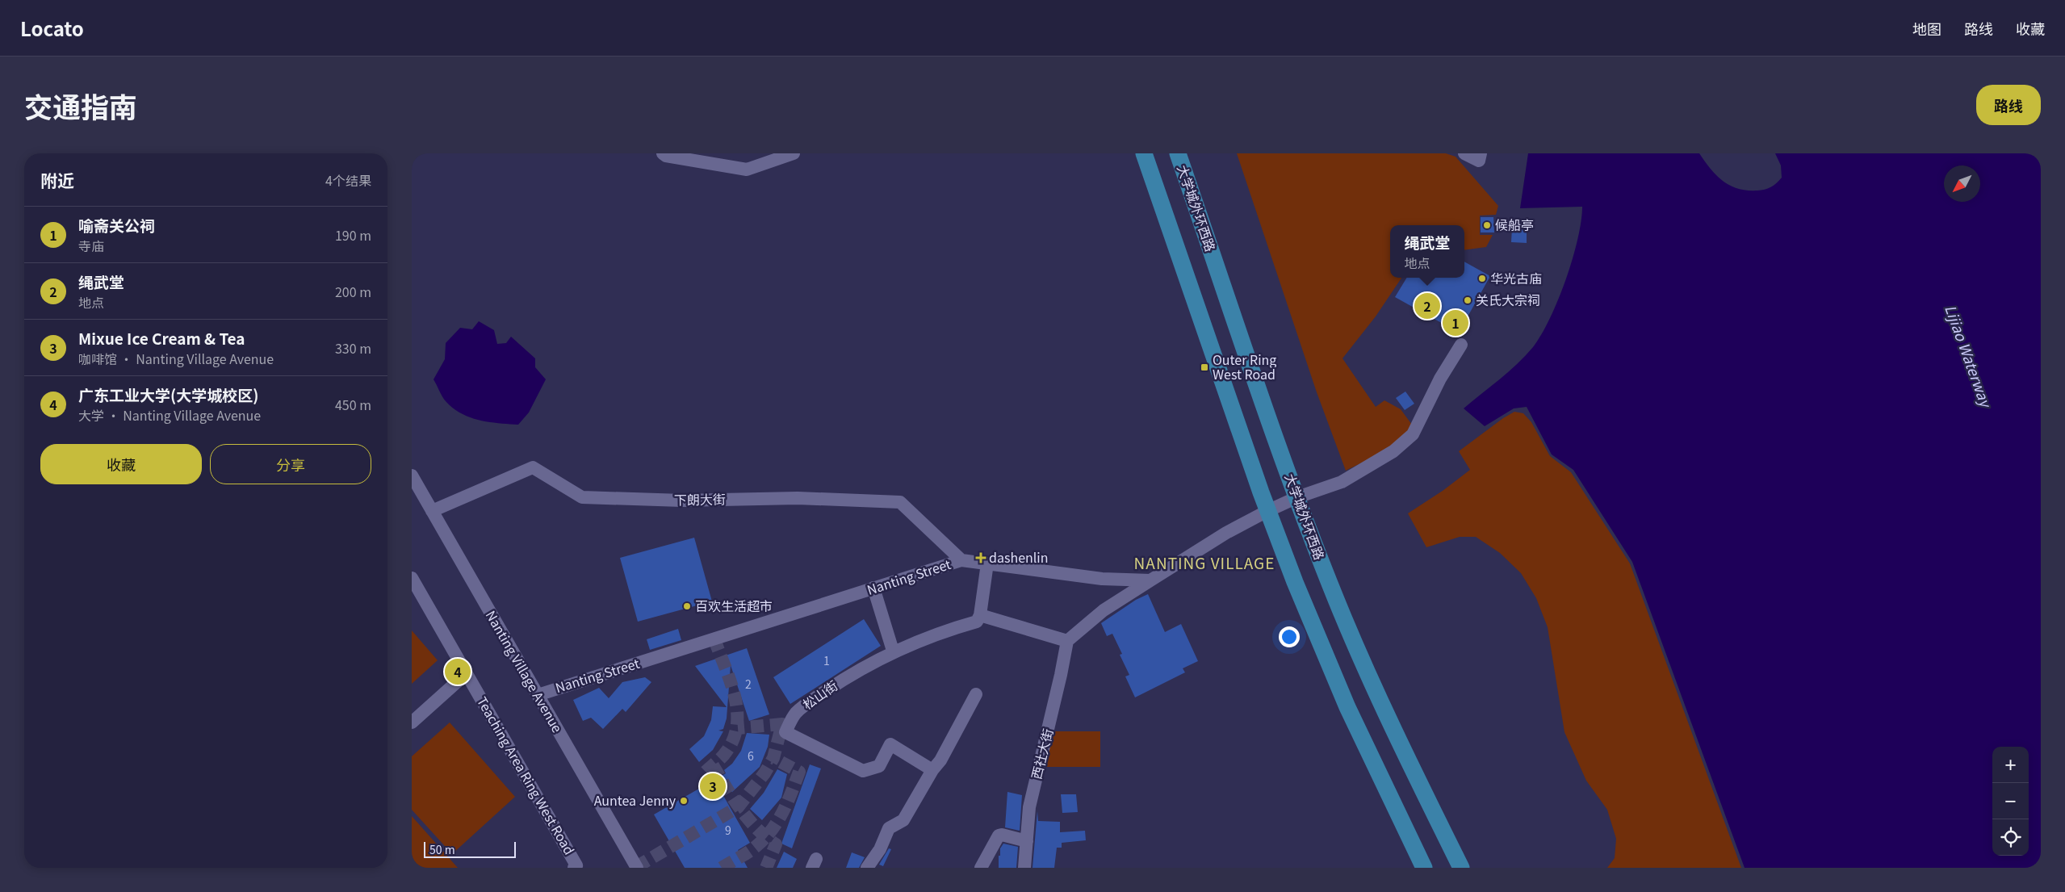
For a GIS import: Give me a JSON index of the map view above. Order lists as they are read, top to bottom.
{
  "streets": {
    "main road": ["大学城外环西路"],
    "street": [
      "下朗大街",
      "Nanting Street",
      "Nanting Village Avenue",
      "松山街",
      "西社大街",
      "Teaching Area Ring West Road"
    ]
  },
  "crossings": [
    ["下朗大街", "Nanting Street"],
    ["下朗大街", "Nanting Village Avenue"],
    ["Nanting Street", "Nanting Village Avenue"]
  ],
  "districts": ["NANTING VILLAGE"],
  "water": ["Lijiao Waterway"],
  "places": {
    "other": [
      "候船亭",
      "华光古庙",
      "关氏大宗祠",
      "百欢生活超市",
      "Auntea Jenny"
    ],
    "transit": ["Outer Ring West Road"],
    "health": ["dashenlin"]
  },
  "house_numbers": [
    "1",
    "2",
    "6",
    "9"
  ],
  "scale_bar": "50 m",
  "north": "bottom left",
  "page": {
    "header": "Locato",
    "nav": ["地图", "路线", "收藏"],
    "title": "交通指南",
    "buttons": [
      "路线",
      ["收藏", "分享"]
    ],
    "heading": ["附近", "4个结果"],
    "list": [
      {
        "mark": "1",
        "name": "喻斋关公祠",
        "note": "寺庙",
        "value": "190 m"
      },
      {
        "mark": "2",
        "name": "绳武堂",
        "note": "地点",
        "value": "200 m"
      },
      {
        "mark": "3",
        "name": "Mixue Ice Cream & Tea",
        "note": "咖啡馆 · Nanting Village Avenue",
        "value": "330 m"
      },
      {
        "mark": "4",
        "name": "广东工业大学(大学城校区)",
        "note": "大学 · Nanting Village Avenue",
        "value": "450 m"
      }
    ],
    "popup": ["绳武堂", "地点"],
    "pins": [
      "2",
      "1",
      "4",
      "3"
    ],
    "map_buttons": ["+", "−"],
    "scale": "50 m"
  }
}
